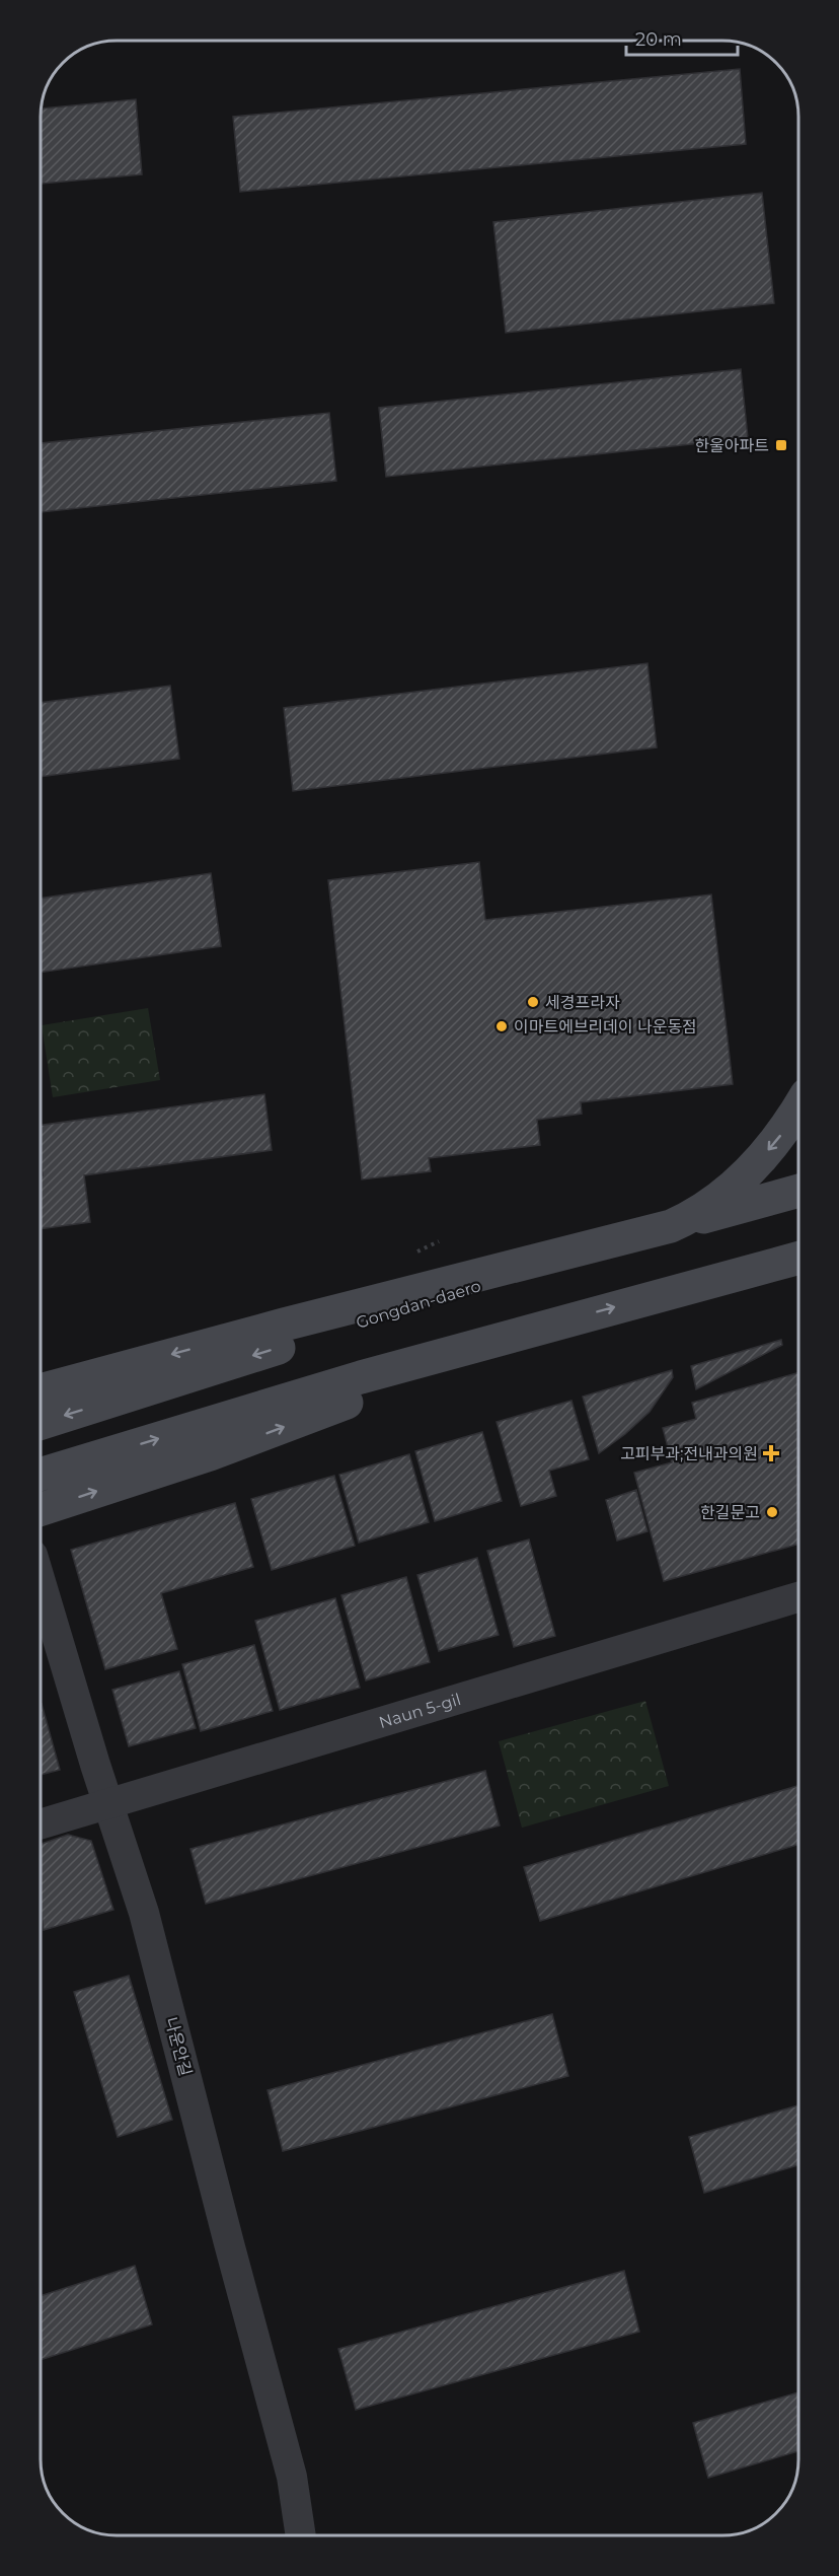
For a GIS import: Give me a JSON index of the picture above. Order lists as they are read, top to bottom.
{
  "streets": {
    "street": ["Gongdan-daero", "Naun 5-gil", "나운안길"]
  },
  "crossings": [
    ["Naun 5-gil", "나운안길"]
  ],
  "places": {
    "transit": ["한울아파트"],
    "other": ["세경프라자", "이마트에브리데이 나운동점", "한길문고"],
    "health": ["고피부과;전내과의원"]
  },
  "scale_bar": "20 m"
}
